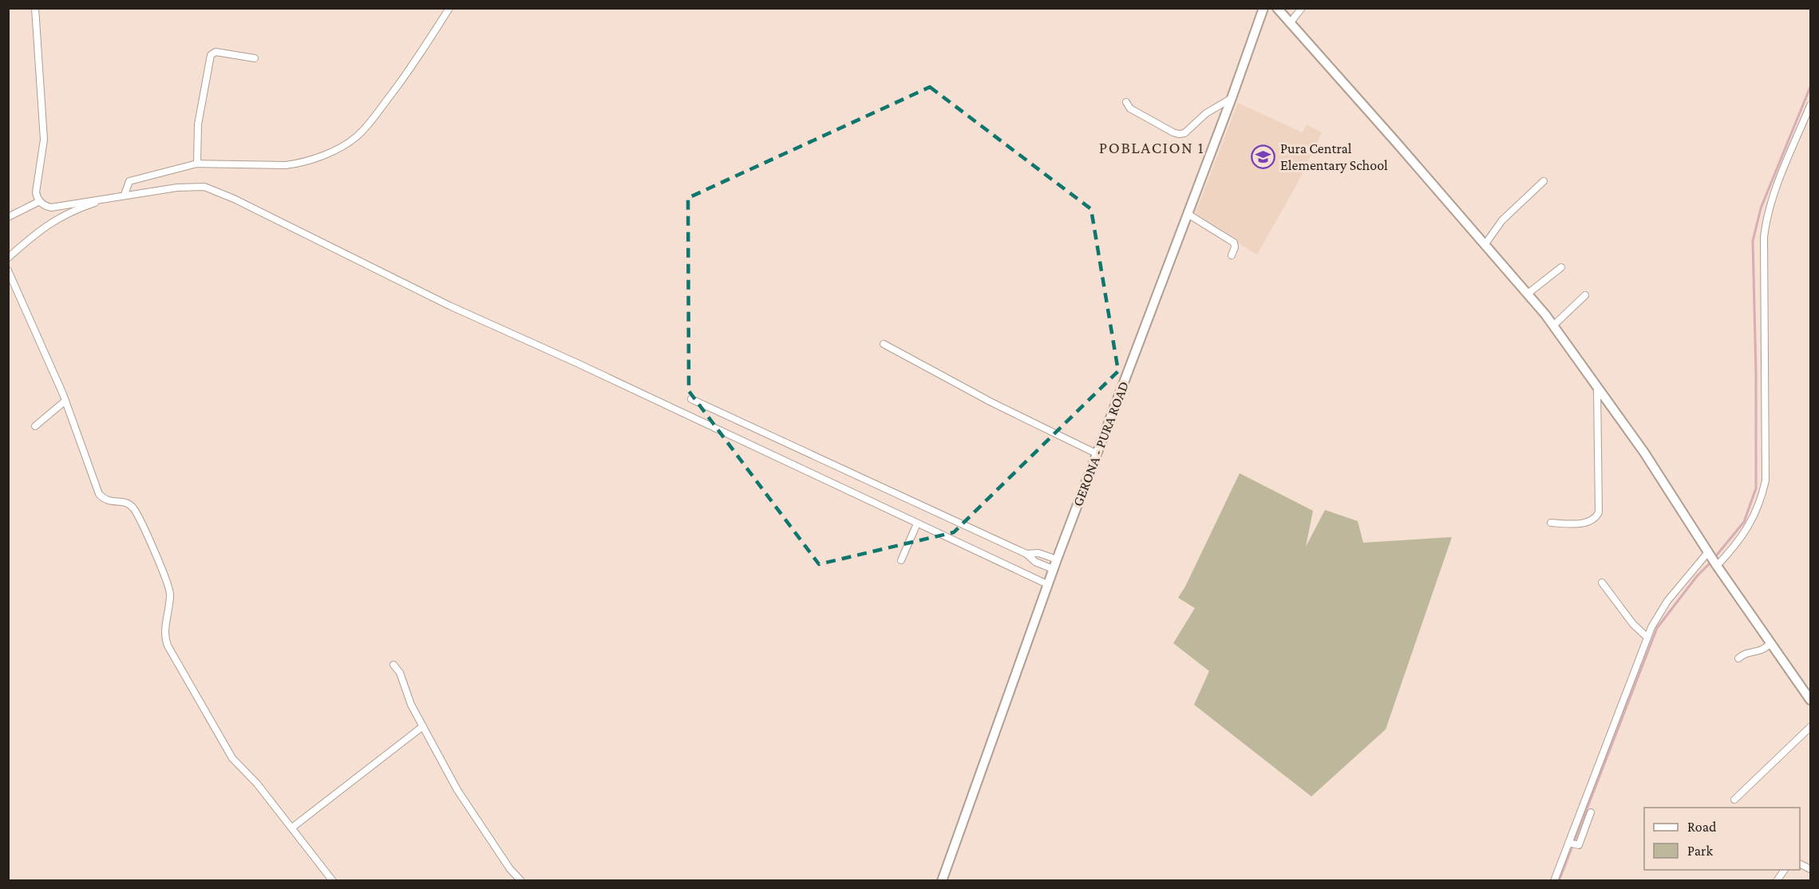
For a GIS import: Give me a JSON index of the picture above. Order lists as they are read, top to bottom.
{
  "streets": {
    "main road": ["GERONA - PURA ROAD"]
  },
  "districts": ["POBLACION 1"],
  "places": {
    "school or university": ["Pura Central Elementary School"]
  },
  "legend": ["Road", "Park"]
}
